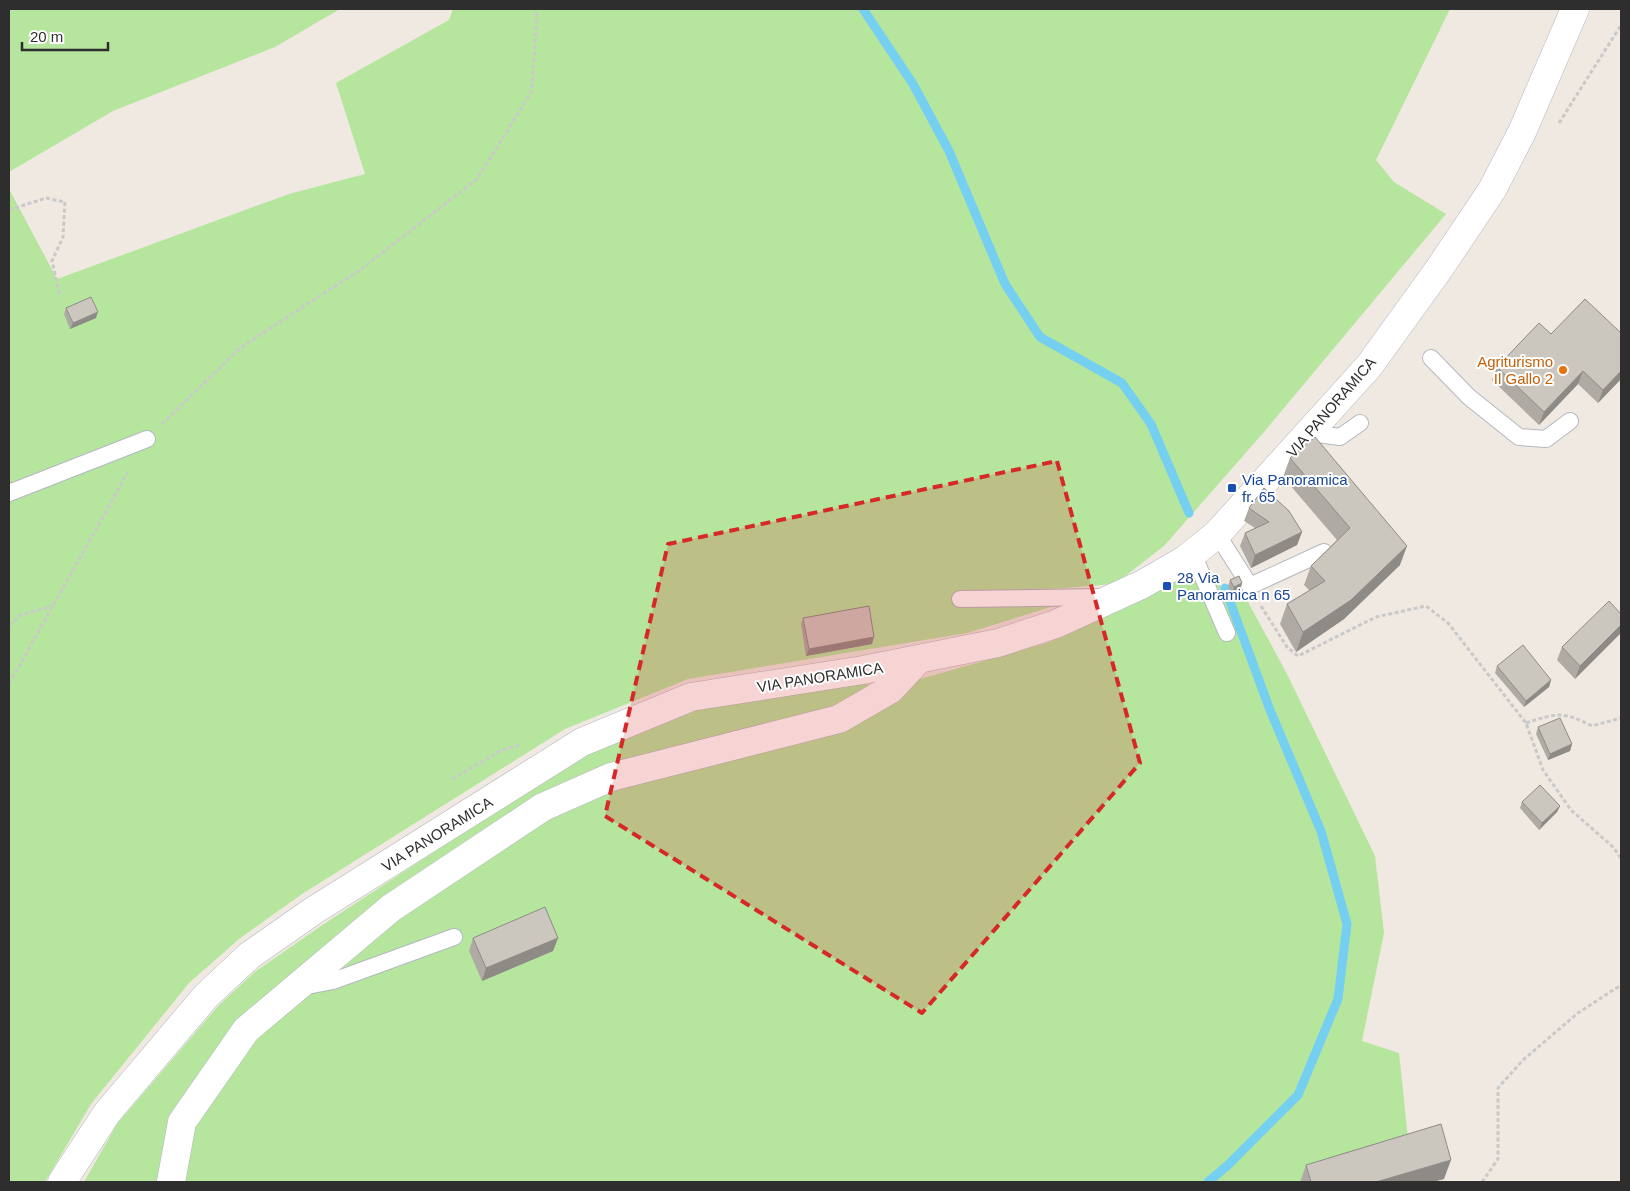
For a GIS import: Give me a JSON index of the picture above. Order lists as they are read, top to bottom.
{
  "streets": {
    "street": ["VIA PANORAMICA"]
  },
  "places": {
    "other": ["Agriturismo Il Gallo 2"],
    "transit": ["Via Panoramica fr. 65", "28 Via Panoramica n 65"]
  },
  "scale_bar": "20 m"
}
